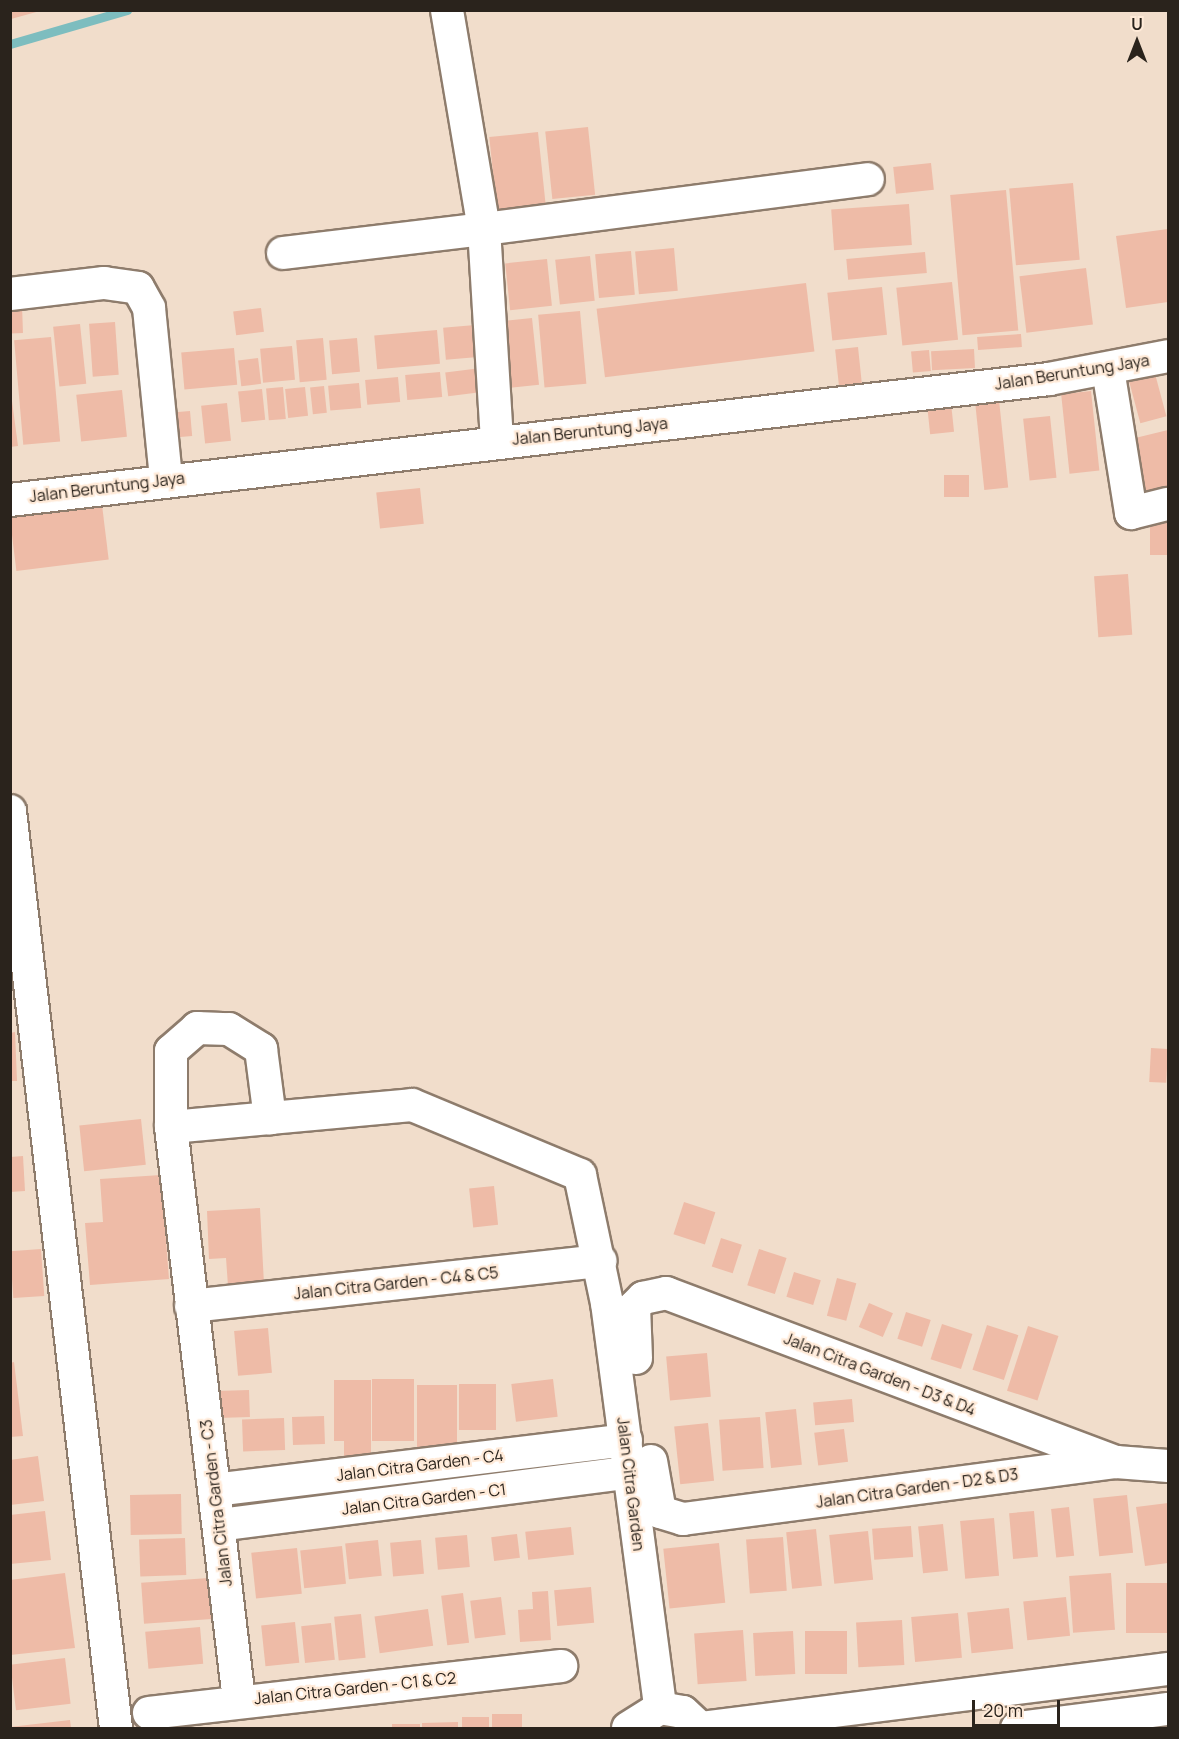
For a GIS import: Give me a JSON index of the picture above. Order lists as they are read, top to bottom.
{
  "streets": {
    "street": [
      "Jalan Beruntung Jaya",
      "Jalan Citra Garden - C4 & C5",
      "Jalan Citra Garden - D3 & D4",
      "Jalan Citra Garden - C4",
      "Jalan Citra Garden",
      "Jalan Citra Garden - D2 & D3",
      "Jalan Citra Garden - C1",
      "Jalan Citra Garden - C3",
      "Jalan Citra Garden - C1 & C2"
    ]
  },
  "crossings": [
    ["Jalan Citra Garden - C4 & C5", "Jalan Citra Garden"],
    ["Jalan Citra Garden - C4 & C5", "Jalan Citra Garden - C3"],
    ["Jalan Citra Garden - D3 & D4", "Jalan Citra Garden"],
    ["Jalan Citra Garden - D3 & D4", "Jalan Citra Garden - D2 & D3"],
    ["Jalan Citra Garden - C4", "Jalan Citra Garden"],
    ["Jalan Citra Garden - C4", "Jalan Citra Garden - C3"],
    ["Jalan Citra Garden", "Jalan Citra Garden - D2 & D3"],
    ["Jalan Citra Garden", "Jalan Citra Garden - C1"],
    ["Jalan Citra Garden", "Jalan Citra Garden - C3"],
    ["Jalan Citra Garden - C1", "Jalan Citra Garden - C3"],
    ["Jalan Citra Garden - C3", "Jalan Citra Garden - C1 & C2"]
  ],
  "scale_bar": "20 m",
  "north": "top"
}
